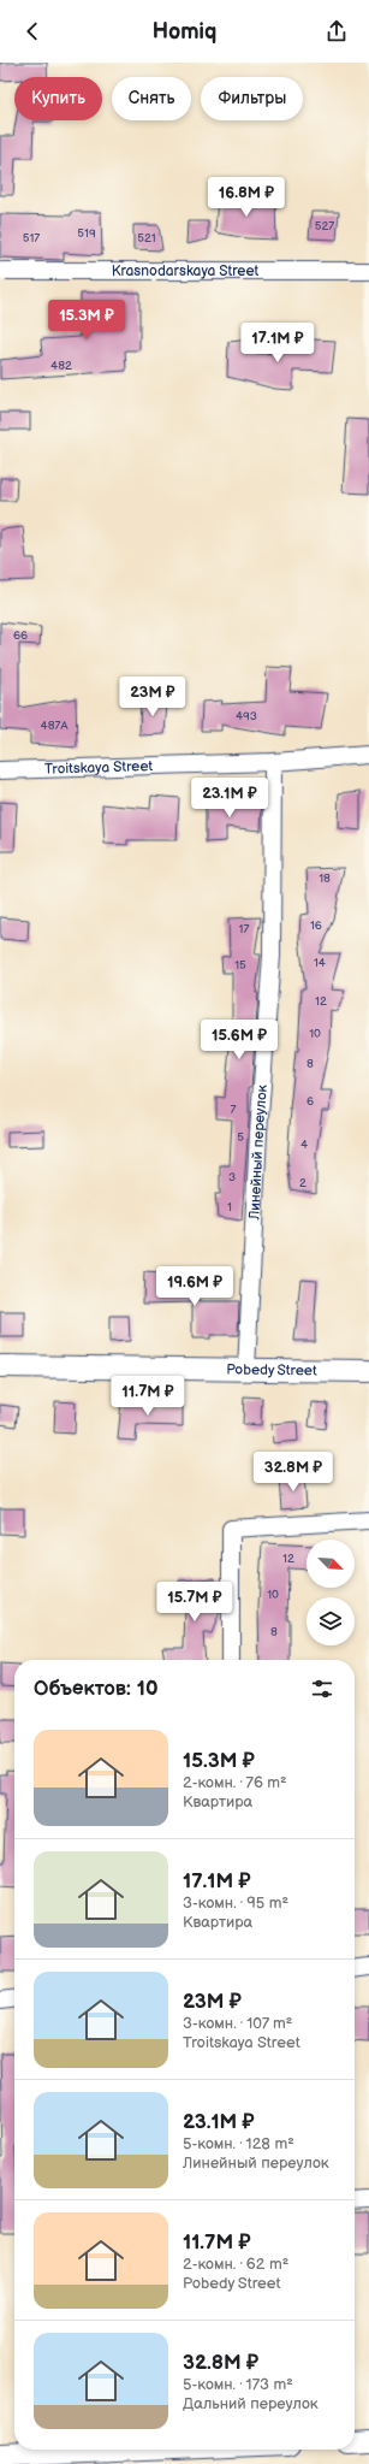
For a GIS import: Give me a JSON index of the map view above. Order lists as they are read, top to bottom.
{
  "streets": {
    "street": [
      "Krasnodarskaya Street",
      "Troitskaya Street",
      "Линейный переулок",
      "Pobedy Street"
    ]
  },
  "crossings": [
    ["Troitskaya Street", "Линейный переулок"],
    ["Линейный переулок", "Pobedy Street"]
  ],
  "house_numbers": [
    "527",
    "519",
    "517",
    "521",
    "482",
    "66",
    "493",
    "487А",
    "18",
    "16",
    "17",
    "14",
    "15",
    "12",
    "10",
    "8",
    "6",
    "7",
    "5",
    "4",
    "3",
    "2",
    "1",
    "12",
    "10",
    "8"
  ],
  "north": "bottom right",
  "page": {
    "header": "Homiq",
    "chip": ["Купить", "Снять", "Фильтры"],
    "price": [
      "16.8M ₽",
      "15.3M ₽",
      "17.1M ₽",
      "23M ₽",
      "23.1M ₽",
      "15.6M ₽",
      "19.6M ₽",
      "11.7M ₽",
      "32.8M ₽",
      "15.7M ₽"
    ],
    "heading": "Объектов: 10",
    "list": [
      {
        "name": "15.3M ₽",
        "note": "2-комн. · 76 m² · Квартира"
      },
      {
        "name": "17.1M ₽",
        "note": "3-комн. · 95 m² · Квартира"
      },
      {
        "name": "23M ₽",
        "note": "3-комн. · 107 m² · Troitskaya Street"
      },
      {
        "name": "23.1M ₽",
        "note": "5-комн. · 128 m² · Линейный переулок"
      },
      {
        "name": "11.7M ₽",
        "note": "2-комн. · 62 m² · Pobedy Street"
      },
      {
        "name": "32.8M ₽",
        "note": "5-комн. · 173 m² · Дальний переулок"
      }
    ]
  }
}
